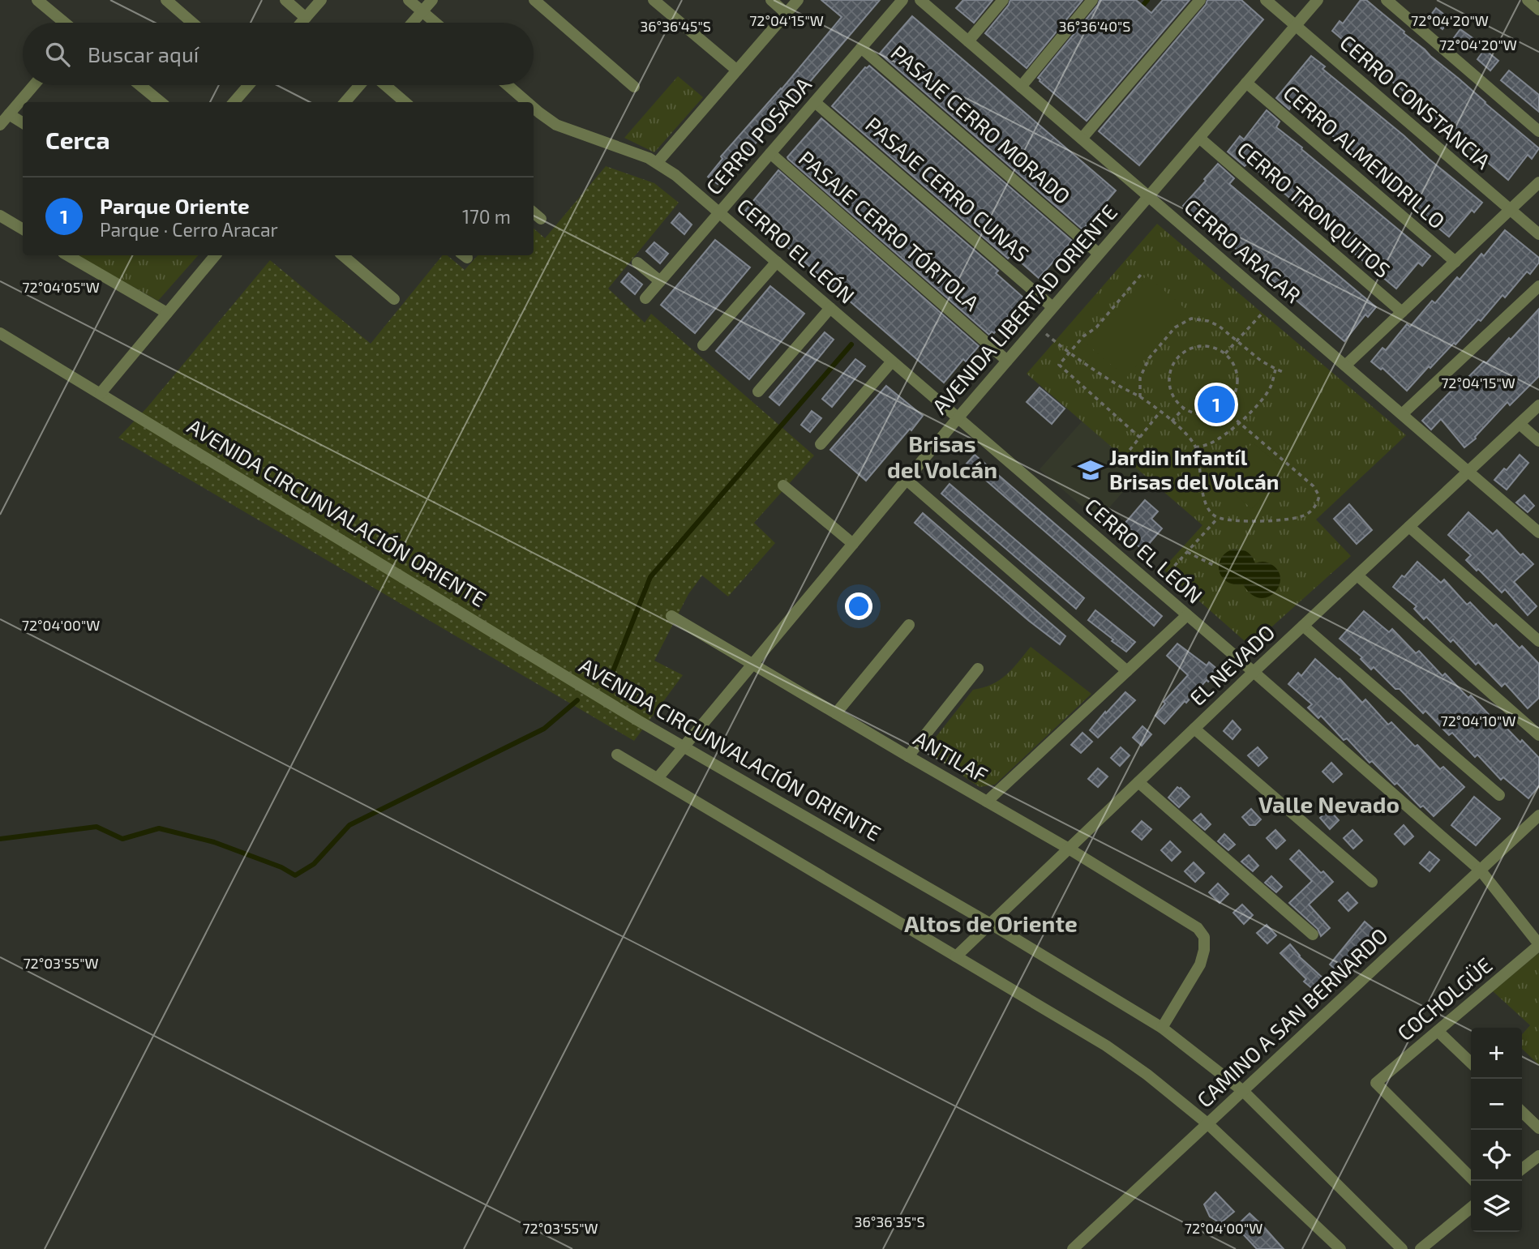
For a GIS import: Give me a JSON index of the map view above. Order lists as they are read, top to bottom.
{
  "streets": {
    "street": [
      "CERRO CONSTANCIA",
      "PASAJE CERRO MORADO",
      "CERRO POSADA",
      "CERRO ALMENDRILLO",
      "PASAJE CERRO CUNAS",
      "CERRO TRONQUITOS",
      "PASAJE CERRO TÓRTOLA",
      "CERRO EL LEÓN",
      "CERRO ARACAR",
      "AVENIDA LIBERTAD ORIENTE",
      "AVENIDA CIRCUNVALACIÓN ORIENTE",
      "EL NEVADO",
      "ANTILAF",
      "COCHOLGÜE",
      "CAMINO A SAN BERNARDO"
    ]
  },
  "crossings": [
    ["CERRO CONSTANCIA", "AVENIDA LIBERTAD ORIENTE"],
    ["PASAJE CERRO MORADO", "CERRO POSADA"],
    ["PASAJE CERRO MORADO", "AVENIDA LIBERTAD ORIENTE"],
    ["CERRO POSADA", "PASAJE CERRO CUNAS"],
    ["CERRO POSADA", "PASAJE CERRO TÓRTOLA"],
    ["CERRO POSADA", "CERRO EL LEÓN"],
    ["CERRO ALMENDRILLO", "AVENIDA LIBERTAD ORIENTE"],
    ["PASAJE CERRO CUNAS", "AVENIDA LIBERTAD ORIENTE"],
    ["CERRO TRONQUITOS", "AVENIDA LIBERTAD ORIENTE"],
    ["PASAJE CERRO TÓRTOLA", "AVENIDA LIBERTAD ORIENTE"],
    ["CERRO EL LEÓN", "AVENIDA LIBERTAD ORIENTE"],
    ["CERRO EL LEÓN", "EL NEVADO"],
    ["CERRO EL LEÓN", "COCHOLGÜE"],
    ["CERRO EL LEÓN", "CAMINO A SAN BERNARDO"],
    ["CERRO ARACAR", "AVENIDA LIBERTAD ORIENTE"],
    ["CERRO ARACAR", "EL NEVADO"],
    ["AVENIDA LIBERTAD ORIENTE", "AVENIDA CIRCUNVALACIÓN ORIENTE"],
    ["AVENIDA LIBERTAD ORIENTE", "ANTILAF"],
    ["AVENIDA CIRCUNVALACIÓN ORIENTE", "EL NEVADO"],
    ["AVENIDA CIRCUNVALACIÓN ORIENTE", "ANTILAF"],
    ["AVENIDA CIRCUNVALACIÓN ORIENTE", "CAMINO A SAN BERNARDO"],
    ["EL NEVADO", "ANTILAF"]
  ],
  "districts": ["Brisas del Volcán", "Valle Nevado", "Altos de Oriente"],
  "places": {
    "school or university": ["Jardin Infantíl Brisas del Volcán"]
  },
  "page": {
    "search": "Buscar aquí",
    "heading": "Cerca",
    "list": [
      {
        "mark": "1",
        "name": "Parque Oriente",
        "note": "Parque · Cerro Aracar",
        "value": "170 m"
      }
    ],
    "pins": "1",
    "map_buttons": ["+", "−"]
  },
  "coordinates": [
    "72°04'15\"W",
    "72°04'20\"W",
    "36°36'45\"S",
    "36°36'40\"S",
    "72°04'05\"W",
    "72°04'00\"W",
    "72°04'10\"W",
    "72°03'55\"W",
    "36°36'35\"S"
  ]
}
